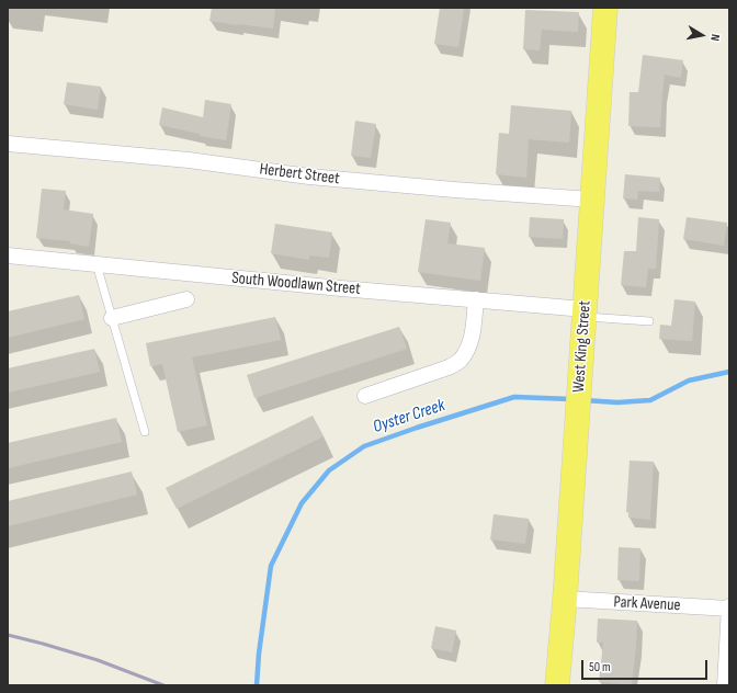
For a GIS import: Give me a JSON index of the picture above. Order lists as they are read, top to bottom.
{
  "streets": {
    "main road": ["West King Street"],
    "street": ["Herbert Street", "South Woodlawn Street", "Park Avenue"]
  },
  "crossings": [
    ["Herbert Street", "West King Street"],
    ["South Woodlawn Street", "West King Street"],
    ["West King Street", "Park Avenue"]
  ],
  "water": ["Oyster Creek"],
  "scale_bar": "50 m",
  "north": "right"
}
